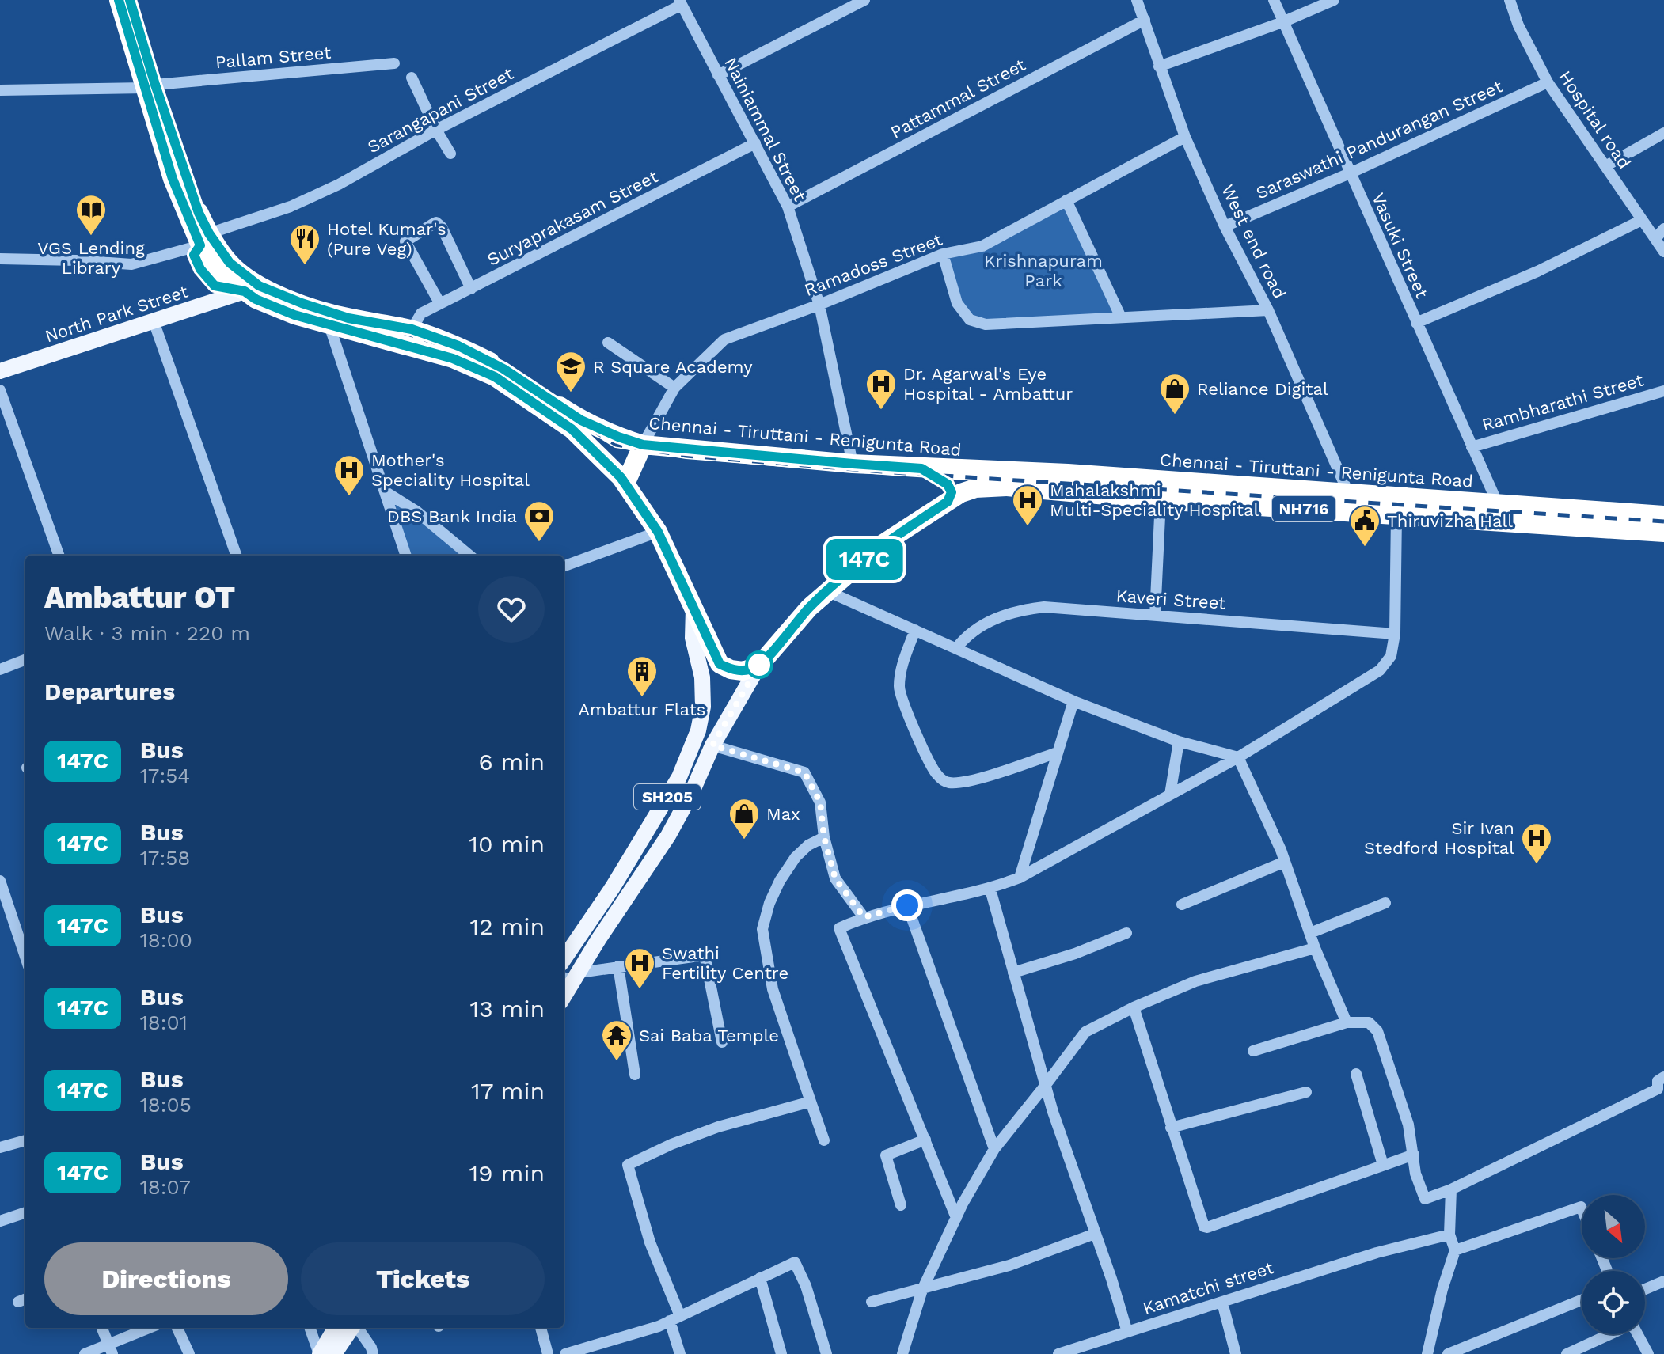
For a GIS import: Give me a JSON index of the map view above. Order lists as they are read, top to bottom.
{
  "streets": {
    "highway": ["Chennai - Tiruttani - Renigunta Road", "NH716"],
    "main road": ["North Park Street", "SH205"],
    "street": [
      "Pallam Street",
      "Pattammal Street",
      "Sarangapani Street",
      "Hospital road",
      "Nainiammal Street",
      "Saraswathi Pandurangan Street",
      "Suryaprakasam Street",
      "West end road",
      "Vasuki Street",
      "Ramadoss Street",
      "Rambharathi Street",
      "Kaveri Street",
      "Kamatchi street"
    ]
  },
  "crossings": [
    ["Pallam Street", "Chennai - Tiruttani - Renigunta Road"],
    ["Pattammal Street", "Nainiammal Street"],
    ["Pattammal Street", "West end road"],
    ["Sarangapani Street", "Nainiammal Street"],
    ["Sarangapani Street", "Chennai - Tiruttani - Renigunta Road"],
    ["Hospital road", "Saraswathi Pandurangan Street"],
    ["Nainiammal Street", "Suryaprakasam Street"],
    ["Nainiammal Street", "Ramadoss Street"],
    ["Nainiammal Street", "Chennai - Tiruttani - Renigunta Road"],
    ["Saraswathi Pandurangan Street", "West end road"],
    ["Saraswathi Pandurangan Street", "Vasuki Street"],
    ["Suryaprakasam Street", "Chennai - Tiruttani - Renigunta Road"],
    ["West end road", "Ramadoss Street"],
    ["West end road", "Chennai - Tiruttani - Renigunta Road"],
    ["Vasuki Street", "Rambharathi Street"],
    ["Vasuki Street", "Chennai - Tiruttani - Renigunta Road"],
    ["Ramadoss Street", "Chennai - Tiruttani - Renigunta Road"],
    ["North Park Street", "Chennai - Tiruttani - Renigunta Road"],
    ["Chennai - Tiruttani - Renigunta Road", "NH716"],
    ["NH716", "SH205"]
  ],
  "parks": ["Krishnapuram Park"],
  "places": {
    "library": ["VGS Lending Library"],
    "restaurant": ["Hotel Kumar's (Pure Veg)"],
    "school or university": ["R Square Academy"],
    "hospital": [
      "Dr. Agarwal's Eye Hospital - Ambattur",
      "Mother's Speciality Hospital",
      "Mahalakshmi Multi-Speciality Hospital",
      "Sir Ivan Stedford Hospital",
      "Swathi Fertility Centre"
    ],
    "shop": ["Reliance Digital", "Max"],
    "bank": ["DBS Bank India"],
    "public building": ["Thiruvizha Hall"],
    "building": ["Ambattur Flats"],
    "temple": ["Sai Baba Temple"]
  },
  "lines": ["bus line 147C"],
  "north": "bottom right",
  "page": {
    "on_map": "147C",
    "heading": [
      ["Ambattur OT", "Walk · 3 min · 220 m"],
      "Departures"
    ],
    "list": [
      {
        "mark": "147C",
        "name": "Bus",
        "note": "17:54",
        "value": "6 min"
      },
      {
        "mark": "147C",
        "name": "Bus",
        "note": "17:58",
        "value": "10 min"
      },
      {
        "mark": "147C",
        "name": "Bus",
        "note": "18:00",
        "value": "12 min"
      },
      {
        "mark": "147C",
        "name": "Bus",
        "note": "18:01",
        "value": "13 min"
      },
      {
        "mark": "147C",
        "name": "Bus",
        "note": "18:05",
        "value": "17 min"
      },
      {
        "mark": "147C",
        "name": "Bus",
        "note": "18:07",
        "value": "19 min"
      }
    ],
    "buttons": ["Directions", "Tickets"]
  }
}
